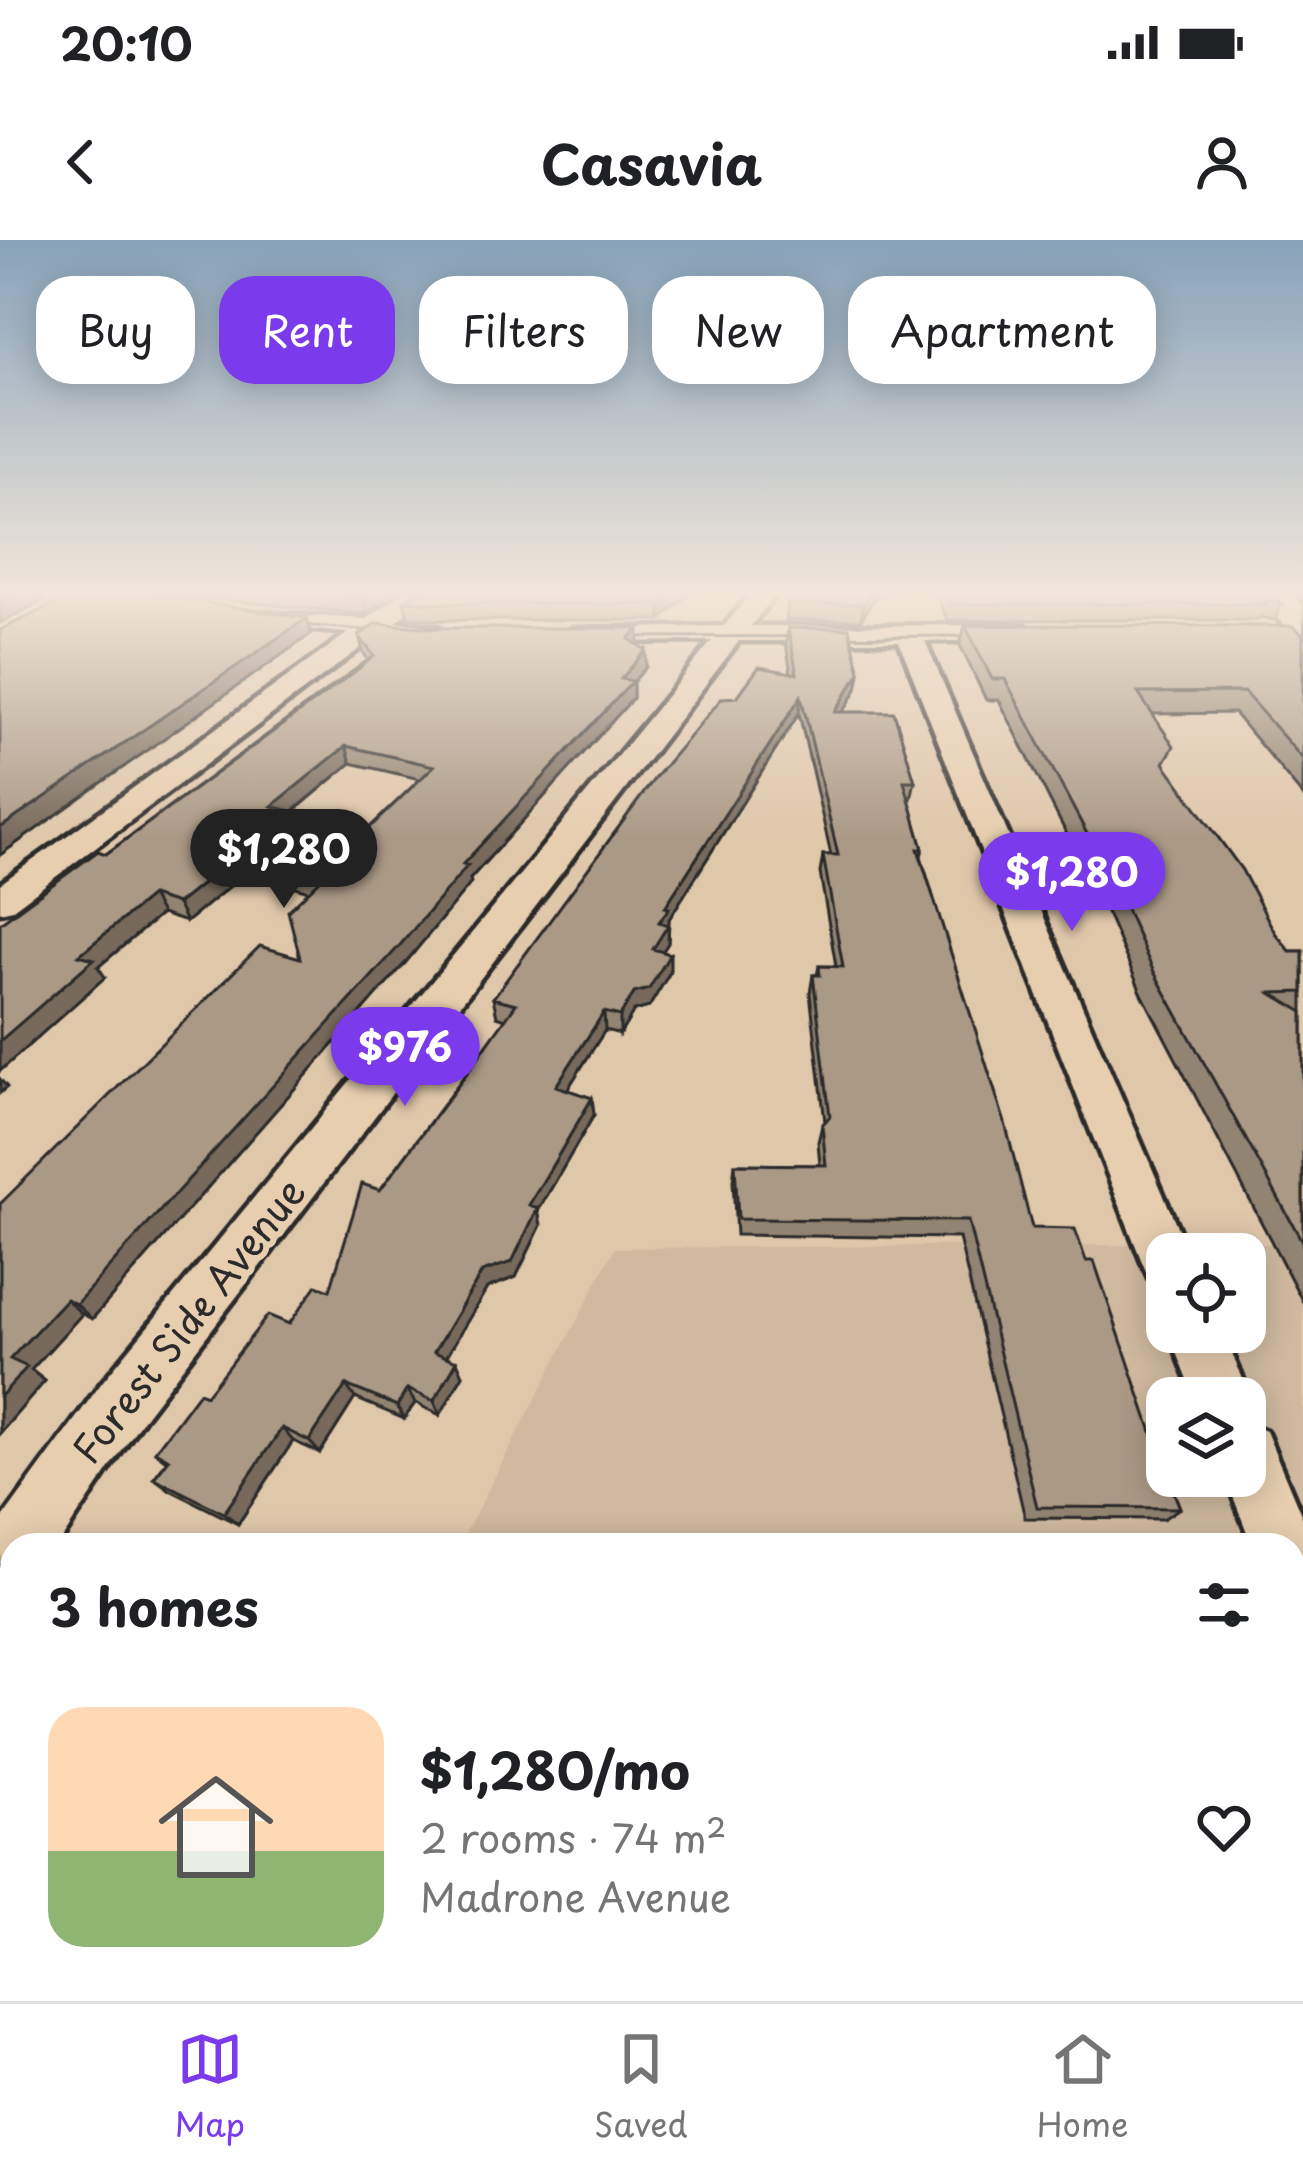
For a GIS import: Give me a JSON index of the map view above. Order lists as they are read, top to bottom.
{
  "streets": {
    "street": ["Forest Side Avenue"]
  },
  "page": {
    "status": "20:10",
    "header": "Casavia",
    "chip": [
      "Buy",
      "Rent",
      "Filters",
      "New",
      "Apartment"
    ],
    "price": ["$1,280", "$1,280", "$976"],
    "heading": "3 homes",
    "list": [
      {
        "name": "$1,280/mo",
        "note": "2 rooms · 74 m² · Madrone Avenue"
      }
    ],
    "tabs": ["Map", "Saved", "Home"]
  }
}
